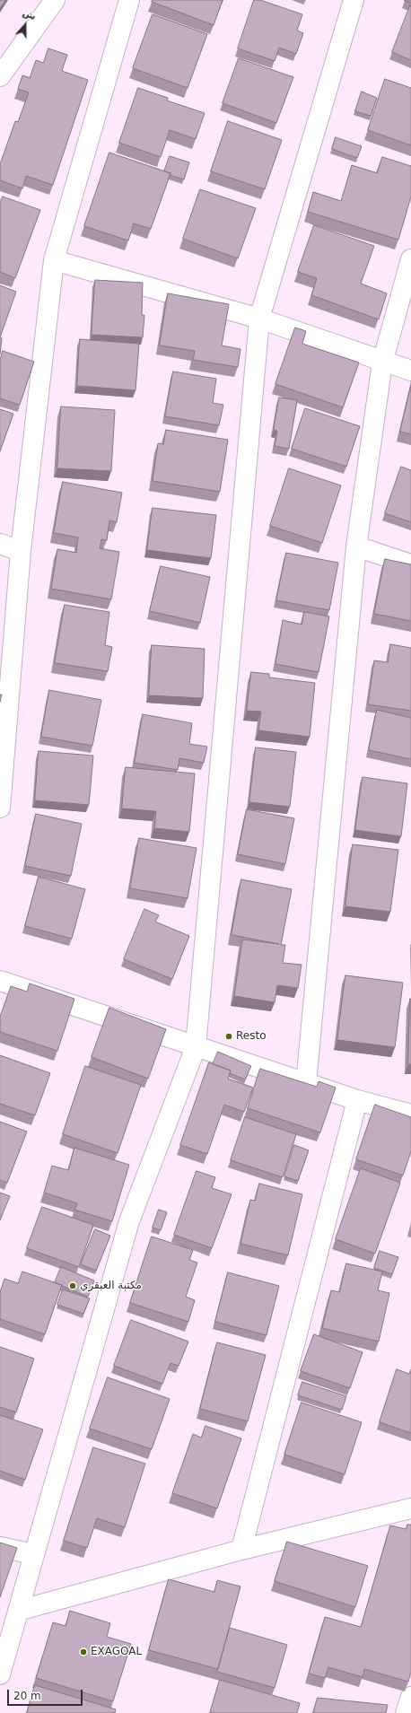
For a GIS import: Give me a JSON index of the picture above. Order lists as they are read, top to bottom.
{
  "places": ["Resto", "مكتبة العبقري", "EXAGOAL"],
  "scale_bar": "20 m",
  "north": "top"
}
